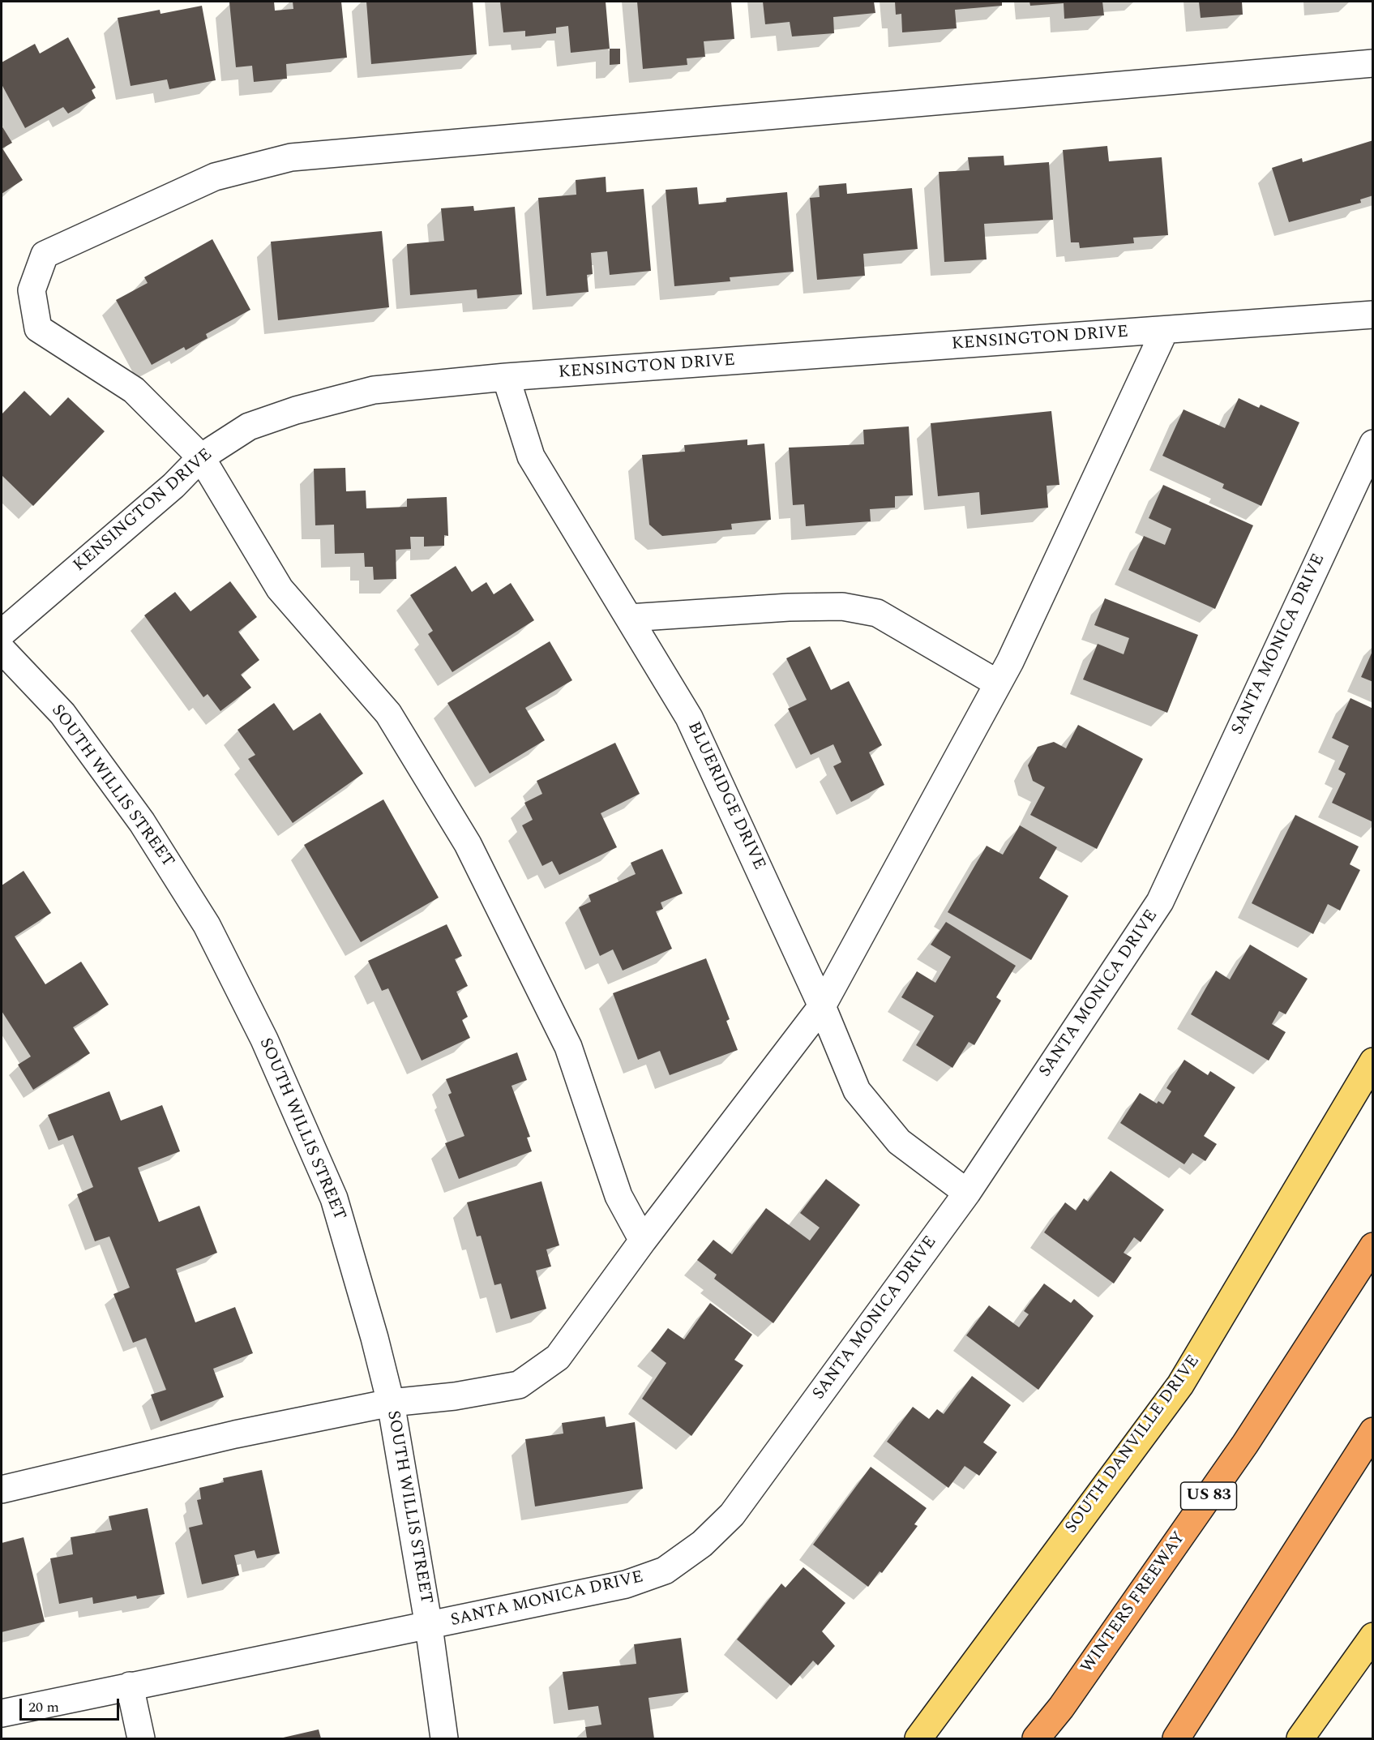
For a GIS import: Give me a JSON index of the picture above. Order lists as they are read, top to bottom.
{
  "streets": {
    "highway": ["US 83", "WINTERS FREEWAY"],
    "main road": ["SOUTH DANVILLE DRIVE"],
    "street": [
      "KENSINGTON DRIVE",
      "SANTA MONICA DRIVE",
      "SOUTH WILLIS STREET",
      "BLUERIDGE DRIVE"
    ]
  },
  "crossings": [
    ["KENSINGTON DRIVE", "BLUERIDGE DRIVE"],
    ["SANTA MONICA DRIVE", "SOUTH WILLIS STREET"],
    ["SANTA MONICA DRIVE", "BLUERIDGE DRIVE"]
  ],
  "scale_bar": "20 m"
}
